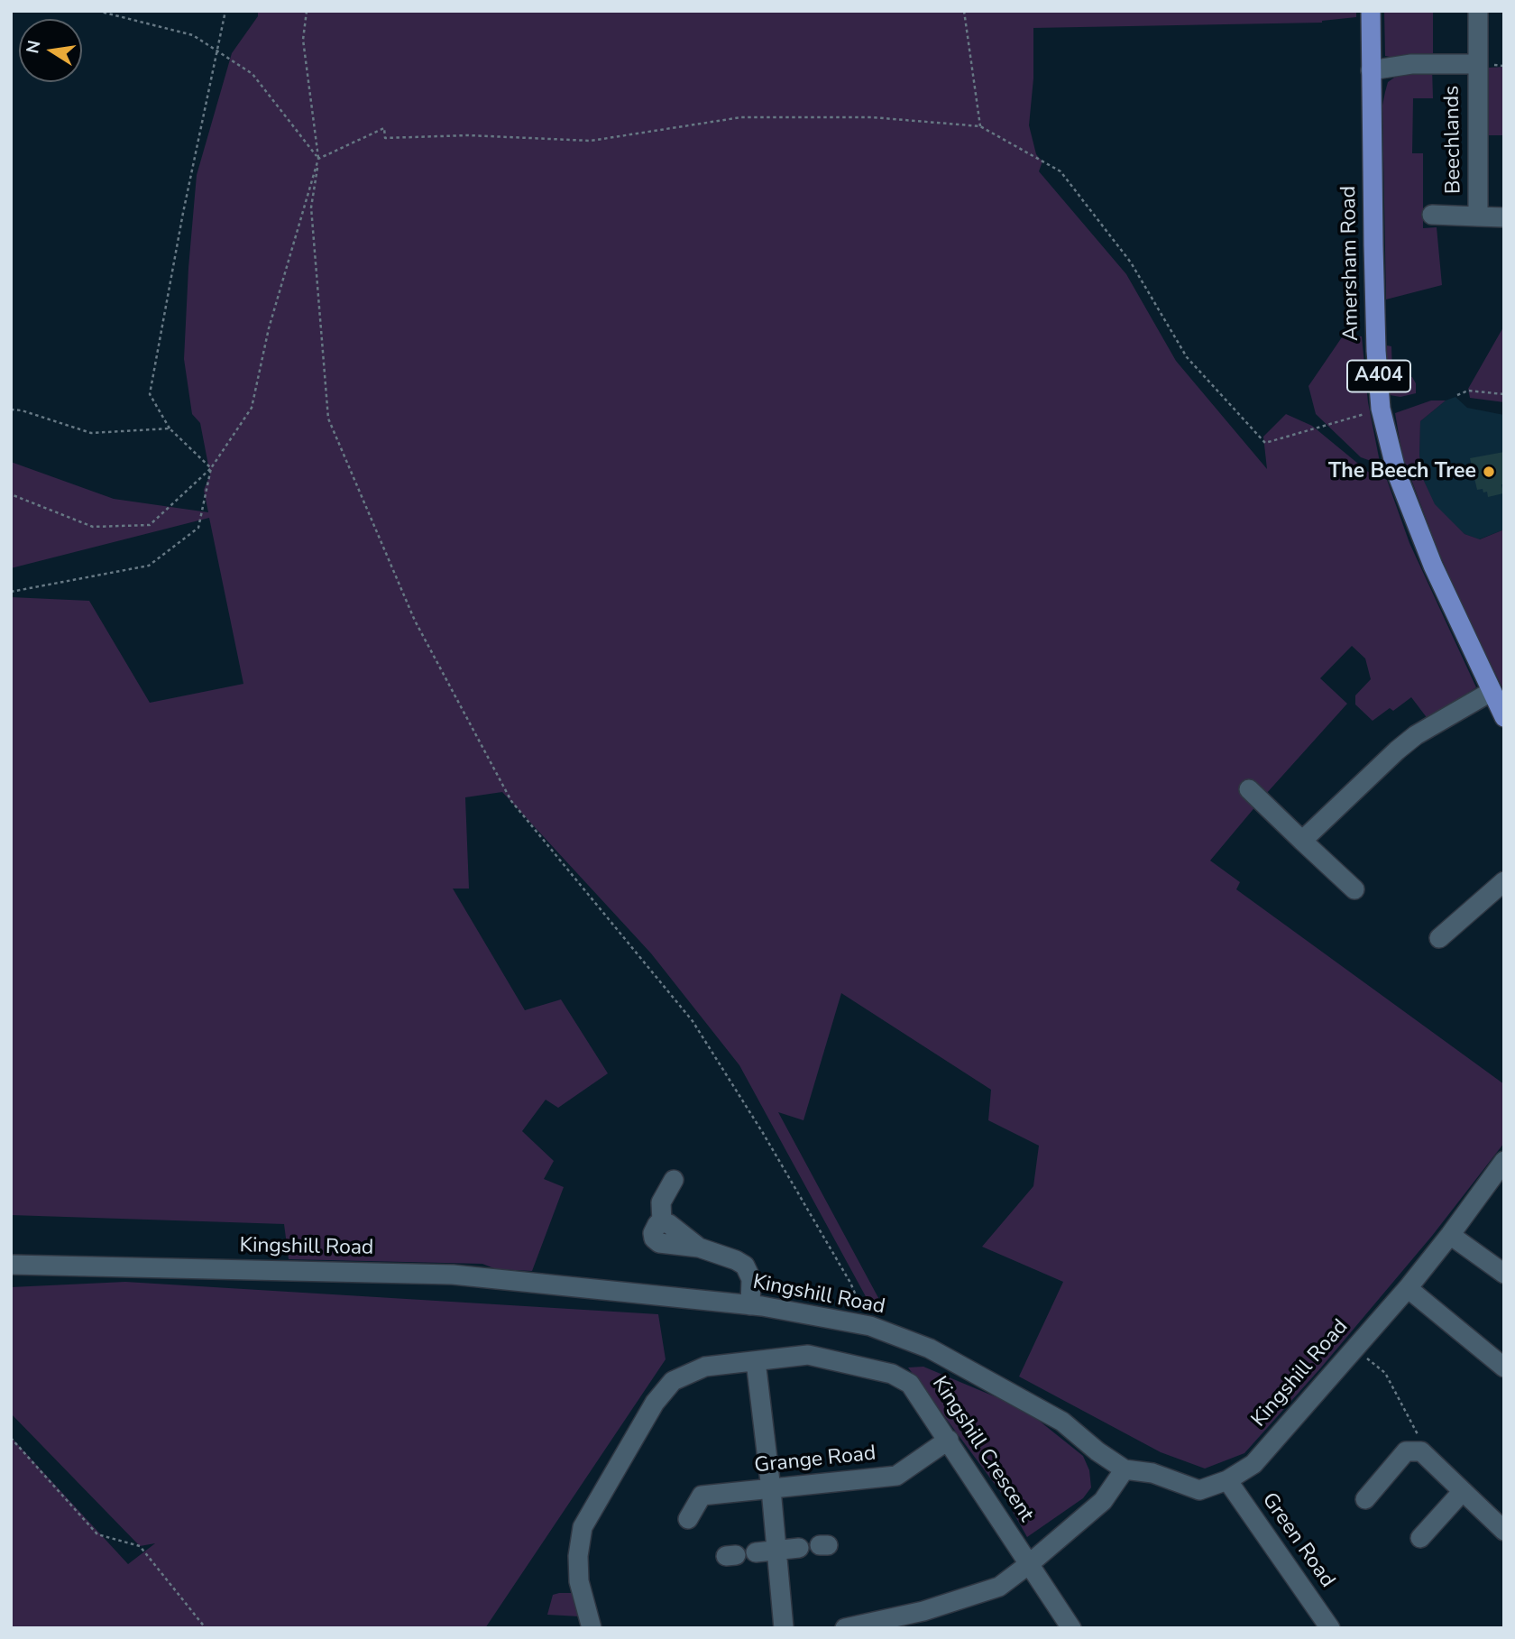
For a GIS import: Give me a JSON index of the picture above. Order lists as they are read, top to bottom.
{
  "streets": {
    "main road": ["Amersham Road", "A404"],
    "street": [
      "Beechlands",
      "Kingshill Road",
      "Kingshill Crescent",
      "Grange Road",
      "Green Road"
    ]
  },
  "crossings": [
    ["Beechlands", "Amersham Road"],
    ["Kingshill Road", "Green Road"],
    ["Kingshill Crescent", "Grange Road"]
  ],
  "places": ["The Beech Tree"],
  "north": "left"
}
